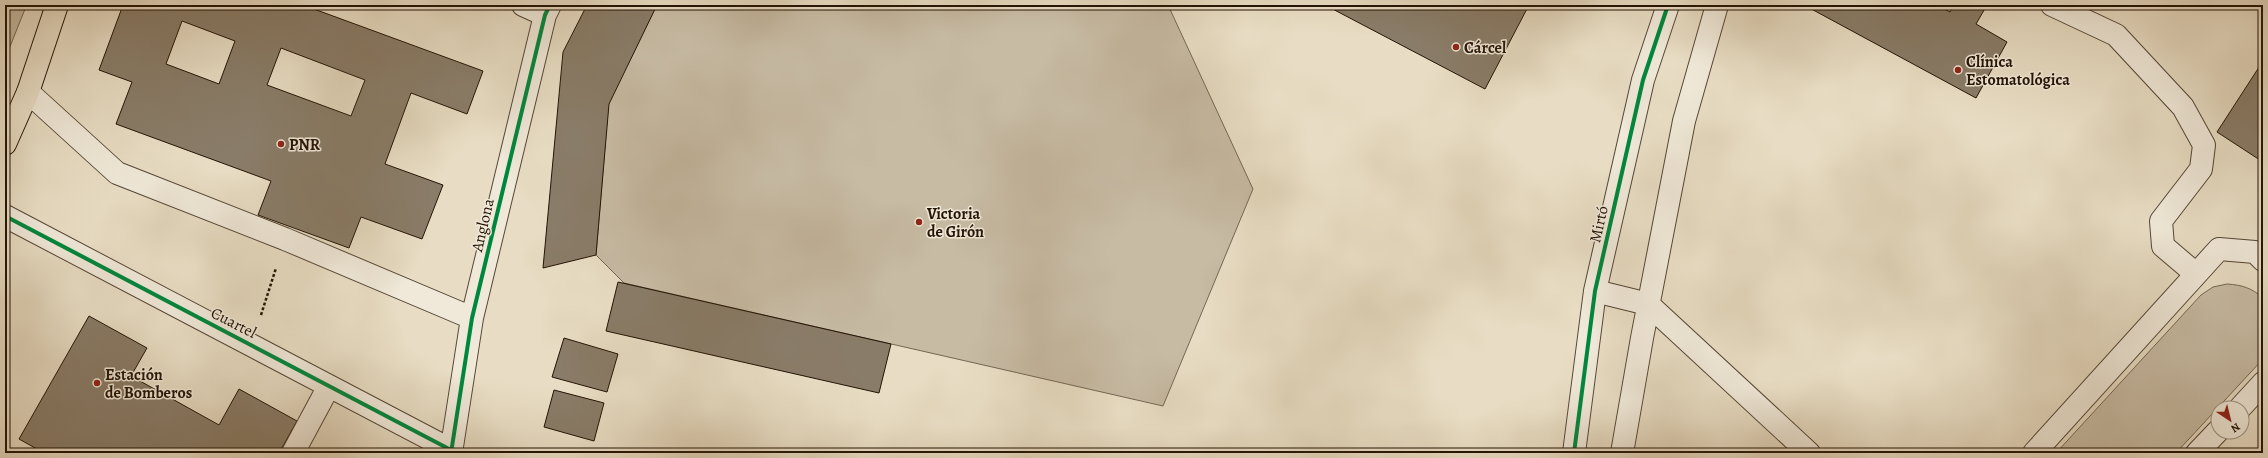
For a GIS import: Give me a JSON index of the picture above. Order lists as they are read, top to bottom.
{
  "streets": {
    "street": ["Mirtó", "Anglona", "Cuartel"]
  },
  "crossings": [
    ["Anglona", "Cuartel"]
  ],
  "places": [
    "Cárcel",
    "Clínica Estomatológica",
    "PNR",
    "Victoria de Girón",
    "Estación de Bomberos"
  ],
  "north": "bottom right"
}
